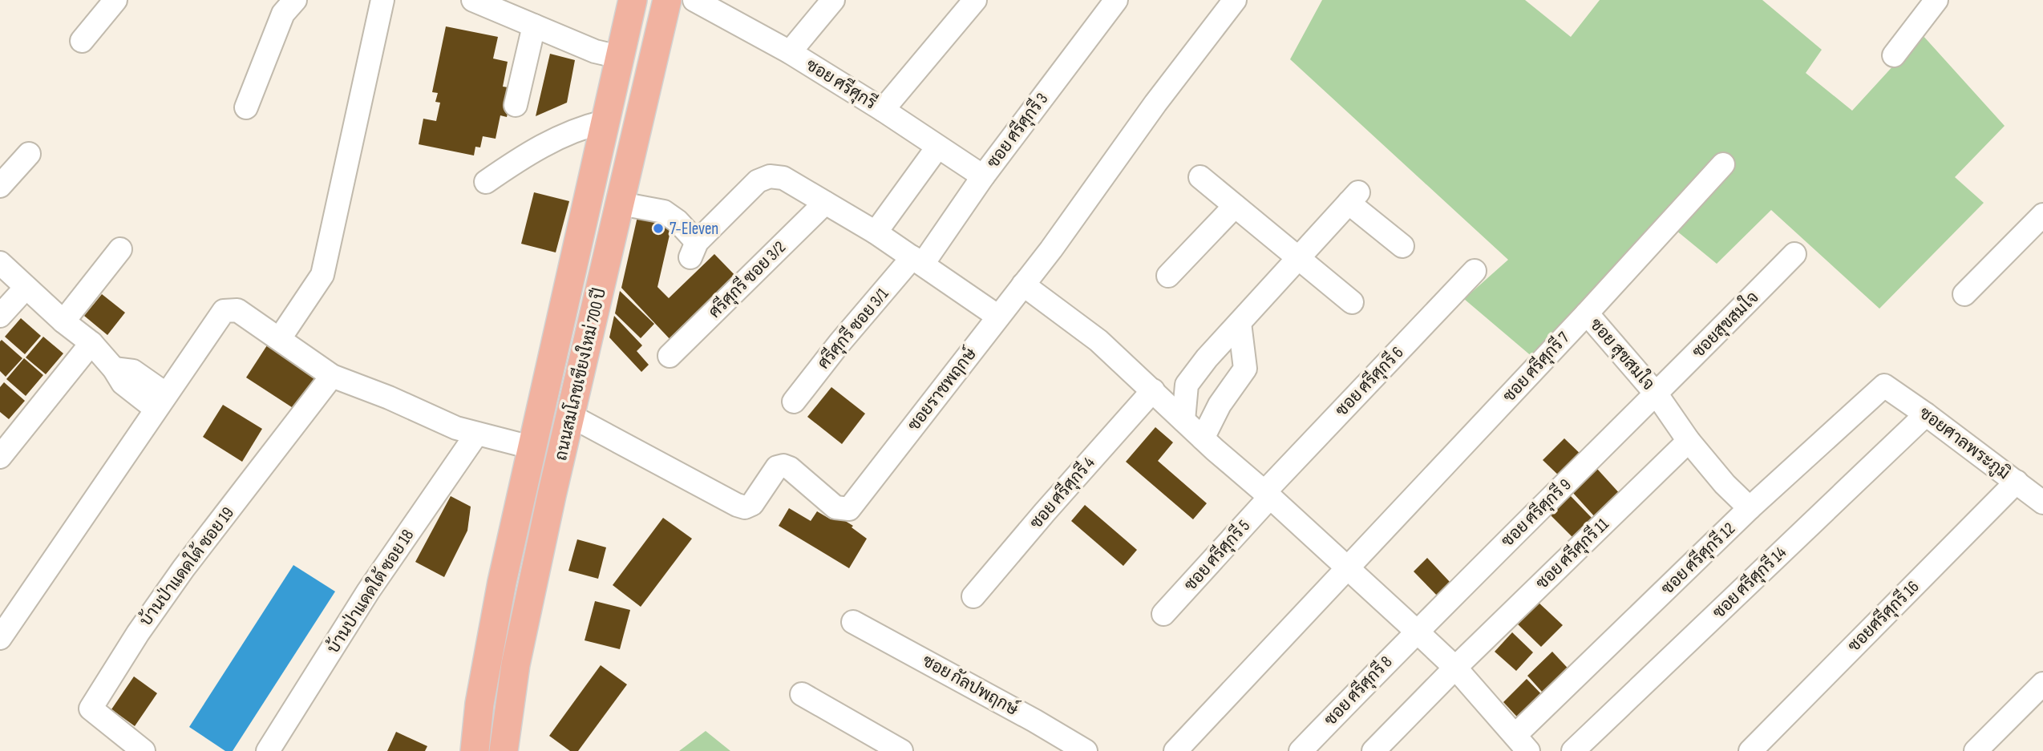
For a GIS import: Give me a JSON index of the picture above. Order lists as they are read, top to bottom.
{
  "streets": {
    "main road": ["ถนนสมโภชเชียงใหม่ 700 ปี"],
    "street": [
      "ซอย ศรีศุกรี",
      "ซอย ศรีศุกรี 3",
      "ศรีศุกรี ซอย 3/2",
      "ซอยสุขสมใจ",
      "ศรีศุกรี ซอย 3/1",
      "ซอย สุขสมใจ",
      "ซอย ศรีศุกรี 7",
      "ซอย ศรีศุกรี 6",
      "ซอยราชพฤกษ์",
      "ซอยศาลพระภูมิ",
      "ซอย ศรีศุกรี 4",
      "ซอย ศรีศุกรี 9",
      "ซอย ศรีศุกรี 11",
      "ซอย ศรีศุกรี 5",
      "ซอย ศรีศุกรี 12",
      "บ้านป่าแดดใต้ ซอย 19",
      "ซอย ศรีศุกรี 14",
      "บ้านป่าแดดใต้ ซอย 18",
      "ซอยศรีศุกรี 16",
      "ซอย กัลปพฤกษ์",
      "ซอย ศรีศุกรี 8"
    ]
  },
  "crossings": [
    ["ซอย ศรีศุกรี", "ซอย ศรีศุกรี 3"],
    ["ซอย ศรีศุกรี 3", "ศรีศุกรี ซอย 3/1"],
    ["ซอยสุขสมใจ", "ซอย สุขสมใจ"],
    ["ซอยสุขสมใจ", "ซอย ศรีศุกรี 9"],
    ["ซอย สุขสมใจ", "ซอย ศรีศุกรี 7"],
    ["ซอย สุขสมใจ", "ซอย ศรีศุกรี 9"],
    ["ซอย สุขสมใจ", "ซอย ศรีศุกรี 11"],
    ["ซอย สุขสมใจ", "ซอย ศรีศุกรี 12"],
    ["ถนนสมโภชเชียงใหม่ 700 ปี", "ซอยราชพฤกษ์"],
    ["ซอย ศรีศุกรี 6", "ซอย ศรีศุกรี 5"],
    ["ซอยศาลพระภูมิ", "ซอย ศรีศุกรี 12"],
    ["ซอยศาลพระภูมิ", "ซอย ศรีศุกรี 14"],
    ["ซอยศาลพระภูมิ", "ซอยศรีศุกรี 16"],
    ["ซอย ศรีศุกรี 9", "ซอย ศรีศุกรี 8"]
  ],
  "places": ["7-Eleven"]
}
